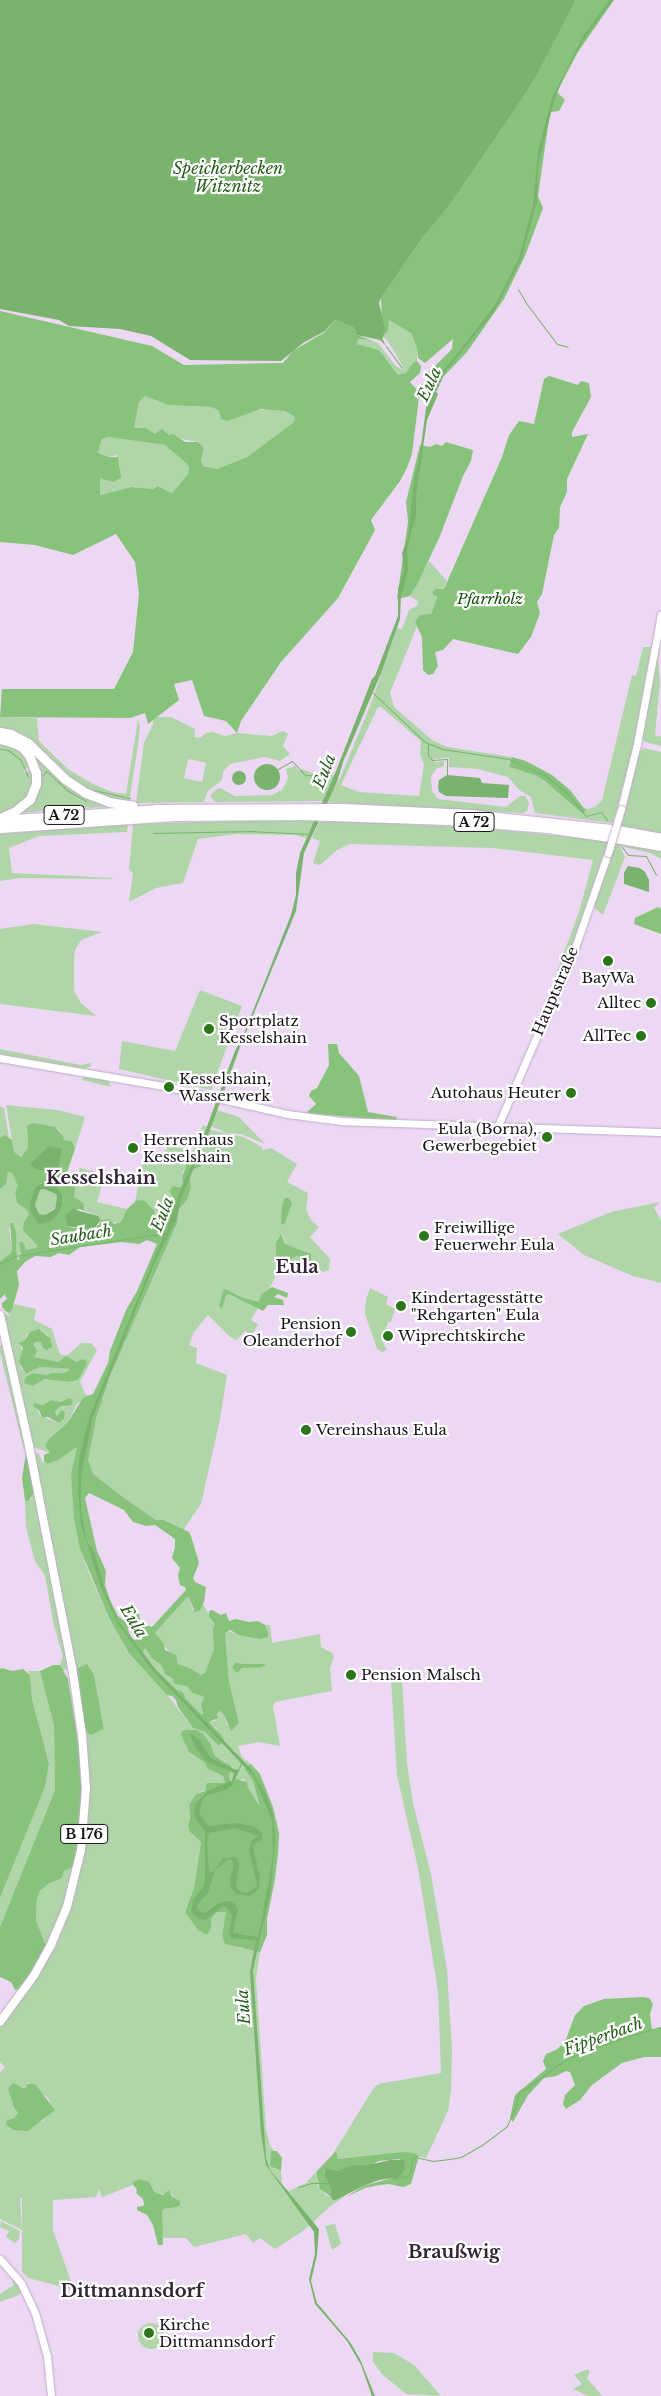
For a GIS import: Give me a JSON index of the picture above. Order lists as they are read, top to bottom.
{
  "streets": {
    "highway": ["A 72"],
    "main road": ["Hauptstraße", "B 176"]
  },
  "districts": [
    "Kesselshain",
    "Eula",
    "Braußwig",
    "Dittmannsdorf"
  ],
  "water": [
    "Speicherbecken Witznitz",
    "Eula",
    "Saubach",
    "Fipperbach"
  ],
  "parks": ["Pfarrholz"],
  "places": [
    "BayWa",
    "Alltec",
    "Sportplatz Kesselshain",
    "AllTec",
    "Kesselshain, Wasserwerk",
    "Autohaus Heuter",
    "Eula (Borna), Gewerbegebiet",
    "Herrenhaus Kesselshain",
    "Freiwillige Feuerwehr Eula",
    "Kindertagesstätte \"Rehgarten\" Eula",
    "Pension Oleanderhof",
    "Wiprechtskirche",
    "Vereinshaus Eula",
    "Pension Malsch",
    "Kirche Dittmannsdorf"
  ]
}
